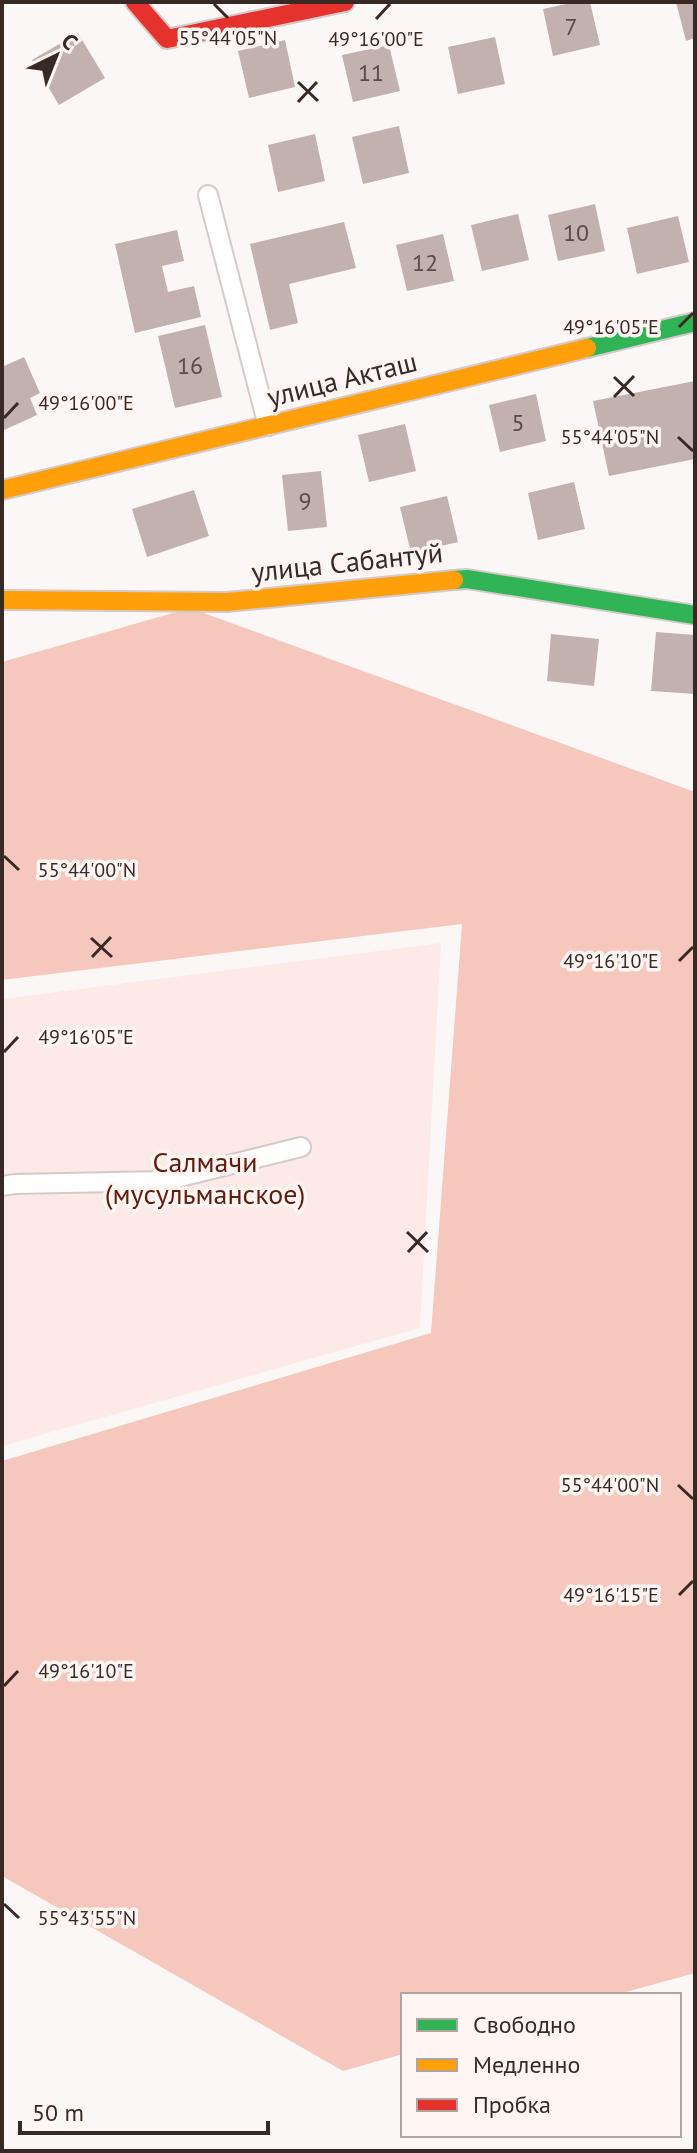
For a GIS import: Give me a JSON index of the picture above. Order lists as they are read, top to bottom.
{
  "streets": {
    "street": ["улица Акташ", "улица Сабантуй"]
  },
  "parks": ["Салмачи (мусульманское)"],
  "house_numbers": [
    "7",
    "11",
    "10",
    "12",
    "16",
    "5",
    "9"
  ],
  "legend": ["Свободно", "Медленно", "Пробка"],
  "scale_bar": "50 m",
  "north": "top right",
  "coordinates": [
    "55°44'05\"N",
    "49°16'00\"E",
    "49°16'05\"E",
    "55°44'00\"N",
    "49°16'10\"E",
    "49°16'15\"E",
    "55°43'55\"N"
  ]
}
